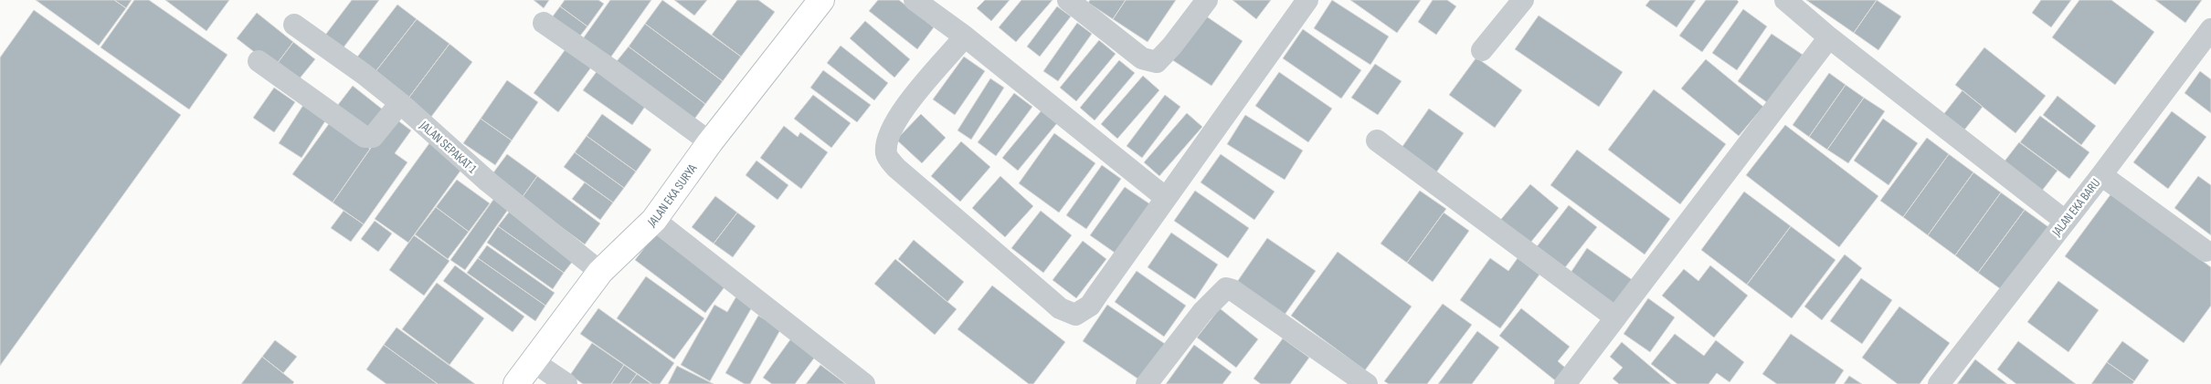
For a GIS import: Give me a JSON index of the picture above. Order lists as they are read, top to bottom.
{
  "streets": {
    "street": ["JALAN SEPAKAT 1", "JALAN EKA SURYA", "JALAN EKA BARU"]
  },
  "crossings": [
    ["JALAN SEPAKAT 1", "JALAN EKA SURYA"]
  ]
}
